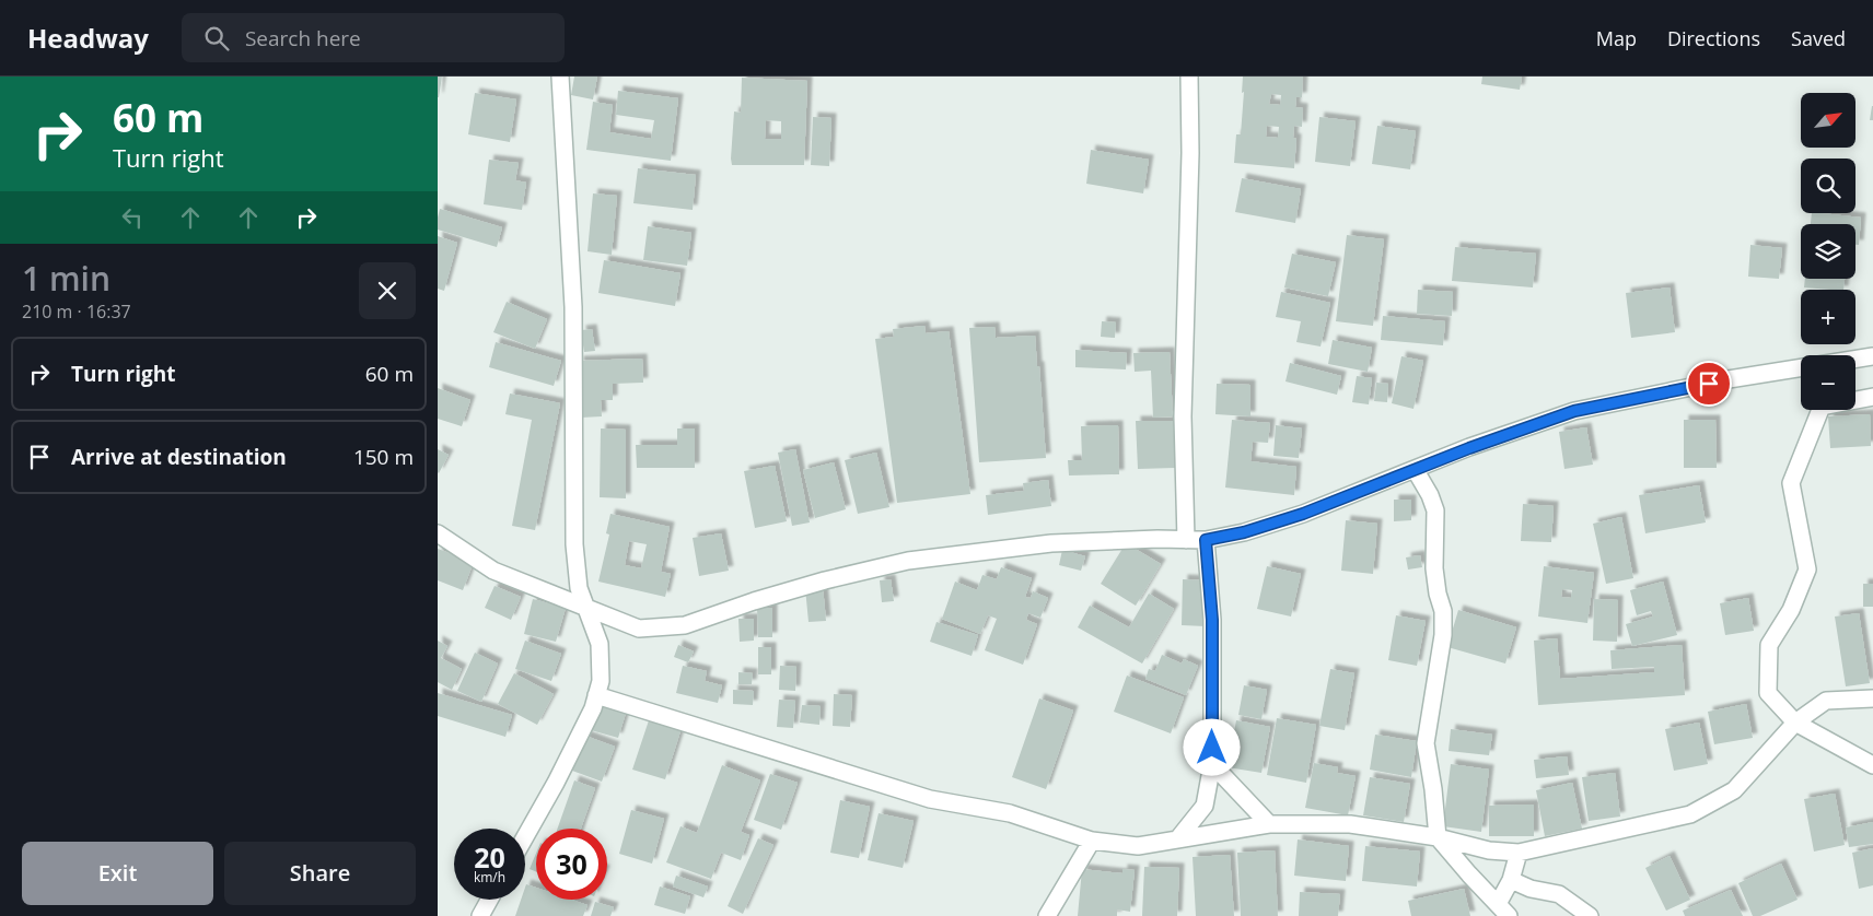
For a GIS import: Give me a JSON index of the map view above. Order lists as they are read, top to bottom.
{
  "north": "top right",
  "page": {
    "header": "Headway",
    "search": "Search here",
    "nav": ["Map", "Directions", "Saved"],
    "turn": ["60 m", "Turn right"],
    "map_buttons": ["+", "−"],
    "heading": ["1 min", "210 m · 16:37"],
    "list": [
      {
        "name": "Turn right",
        "value": "60 m"
      },
      {
        "name": "Arrive at destination",
        "value": "150 m"
      }
    ],
    "speed": "20 km/h",
    "limit": "30",
    "buttons": ["Exit", "Share"]
  }
}
